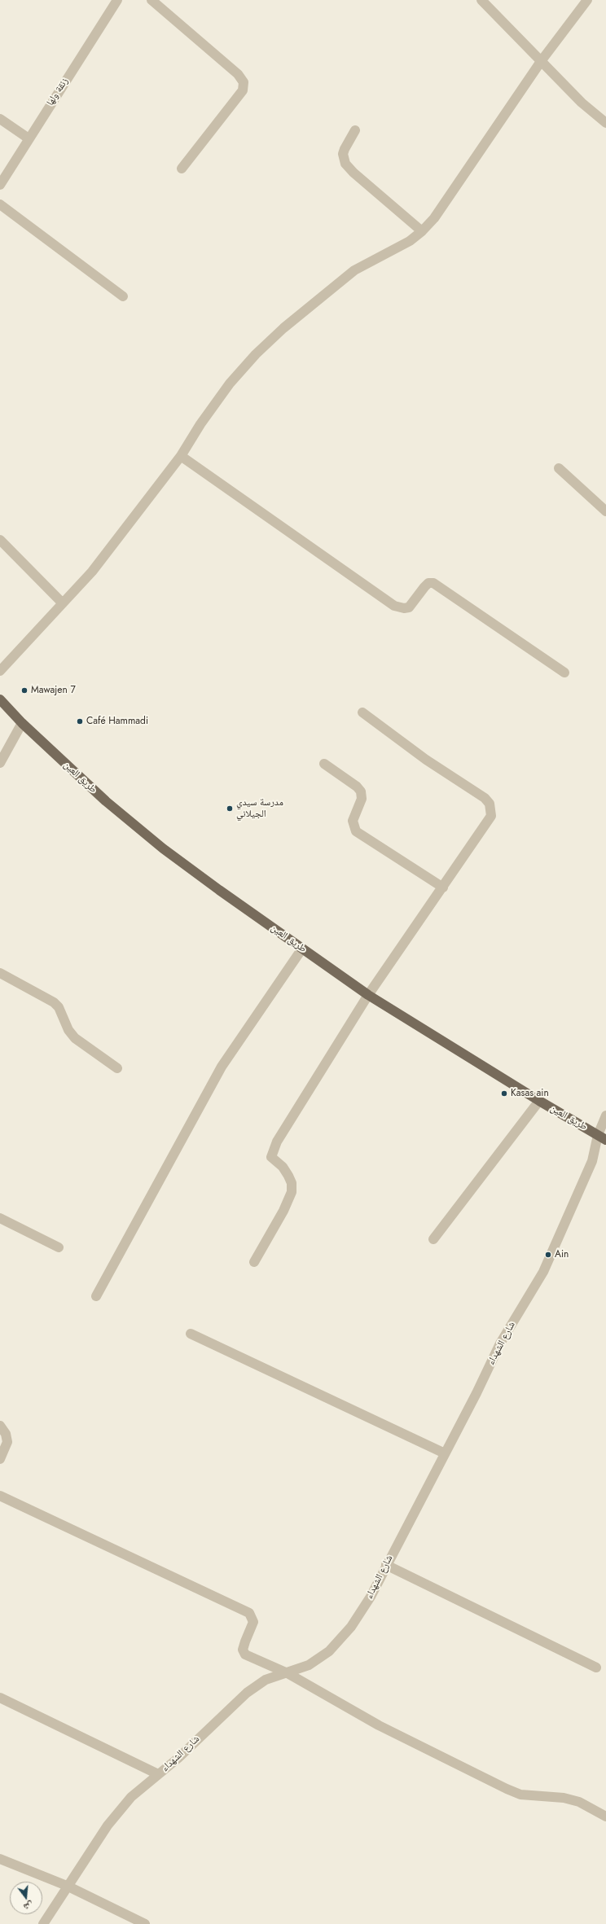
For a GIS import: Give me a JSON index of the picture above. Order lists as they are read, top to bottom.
{
  "streets": {
    "main road": ["طريق العين"],
    "street": ["زنقة ولها", "شارع الشهداء"]
  },
  "crossings": [
    ["طريق العين", "شارع الشهداء"]
  ],
  "places": [
    "Mawajen 7",
    "Café Hammadi",
    "مدرسة سيدي الجيلاني",
    "Kasas ain",
    "Ain"
  ],
  "north": "bottom"
}
